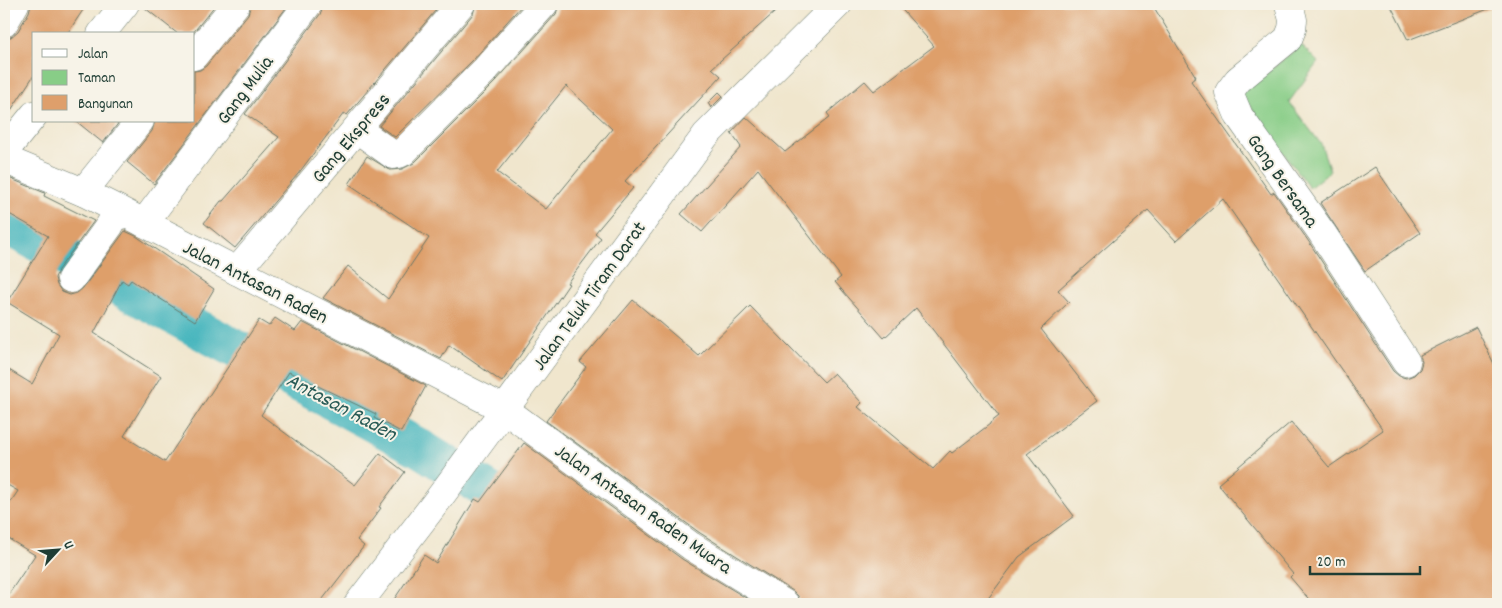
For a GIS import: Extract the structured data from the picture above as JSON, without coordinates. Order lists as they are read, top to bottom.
{
  "streets": {
    "street": [
      "Gang Mulia",
      "Gang Ekspress",
      "Gang Bersama",
      "Jalan Antasan Raden",
      "Jalan Teluk Tiram Darat",
      "Jalan Antasan Raden Muara"
    ]
  },
  "crossings": [
    ["Gang Mulia", "Jalan Antasan Raden"],
    ["Gang Ekspress", "Jalan Antasan Raden"],
    ["Jalan Antasan Raden", "Jalan Teluk Tiram Darat"],
    ["Jalan Antasan Raden", "Jalan Antasan Raden Muara"],
    ["Jalan Teluk Tiram Darat", "Jalan Antasan Raden Muara"]
  ],
  "water": ["Antasan Raden"],
  "legend": ["Jalan", "Taman", "Bangunan"],
  "scale_bar": "20 m",
  "north": "top right"
}
